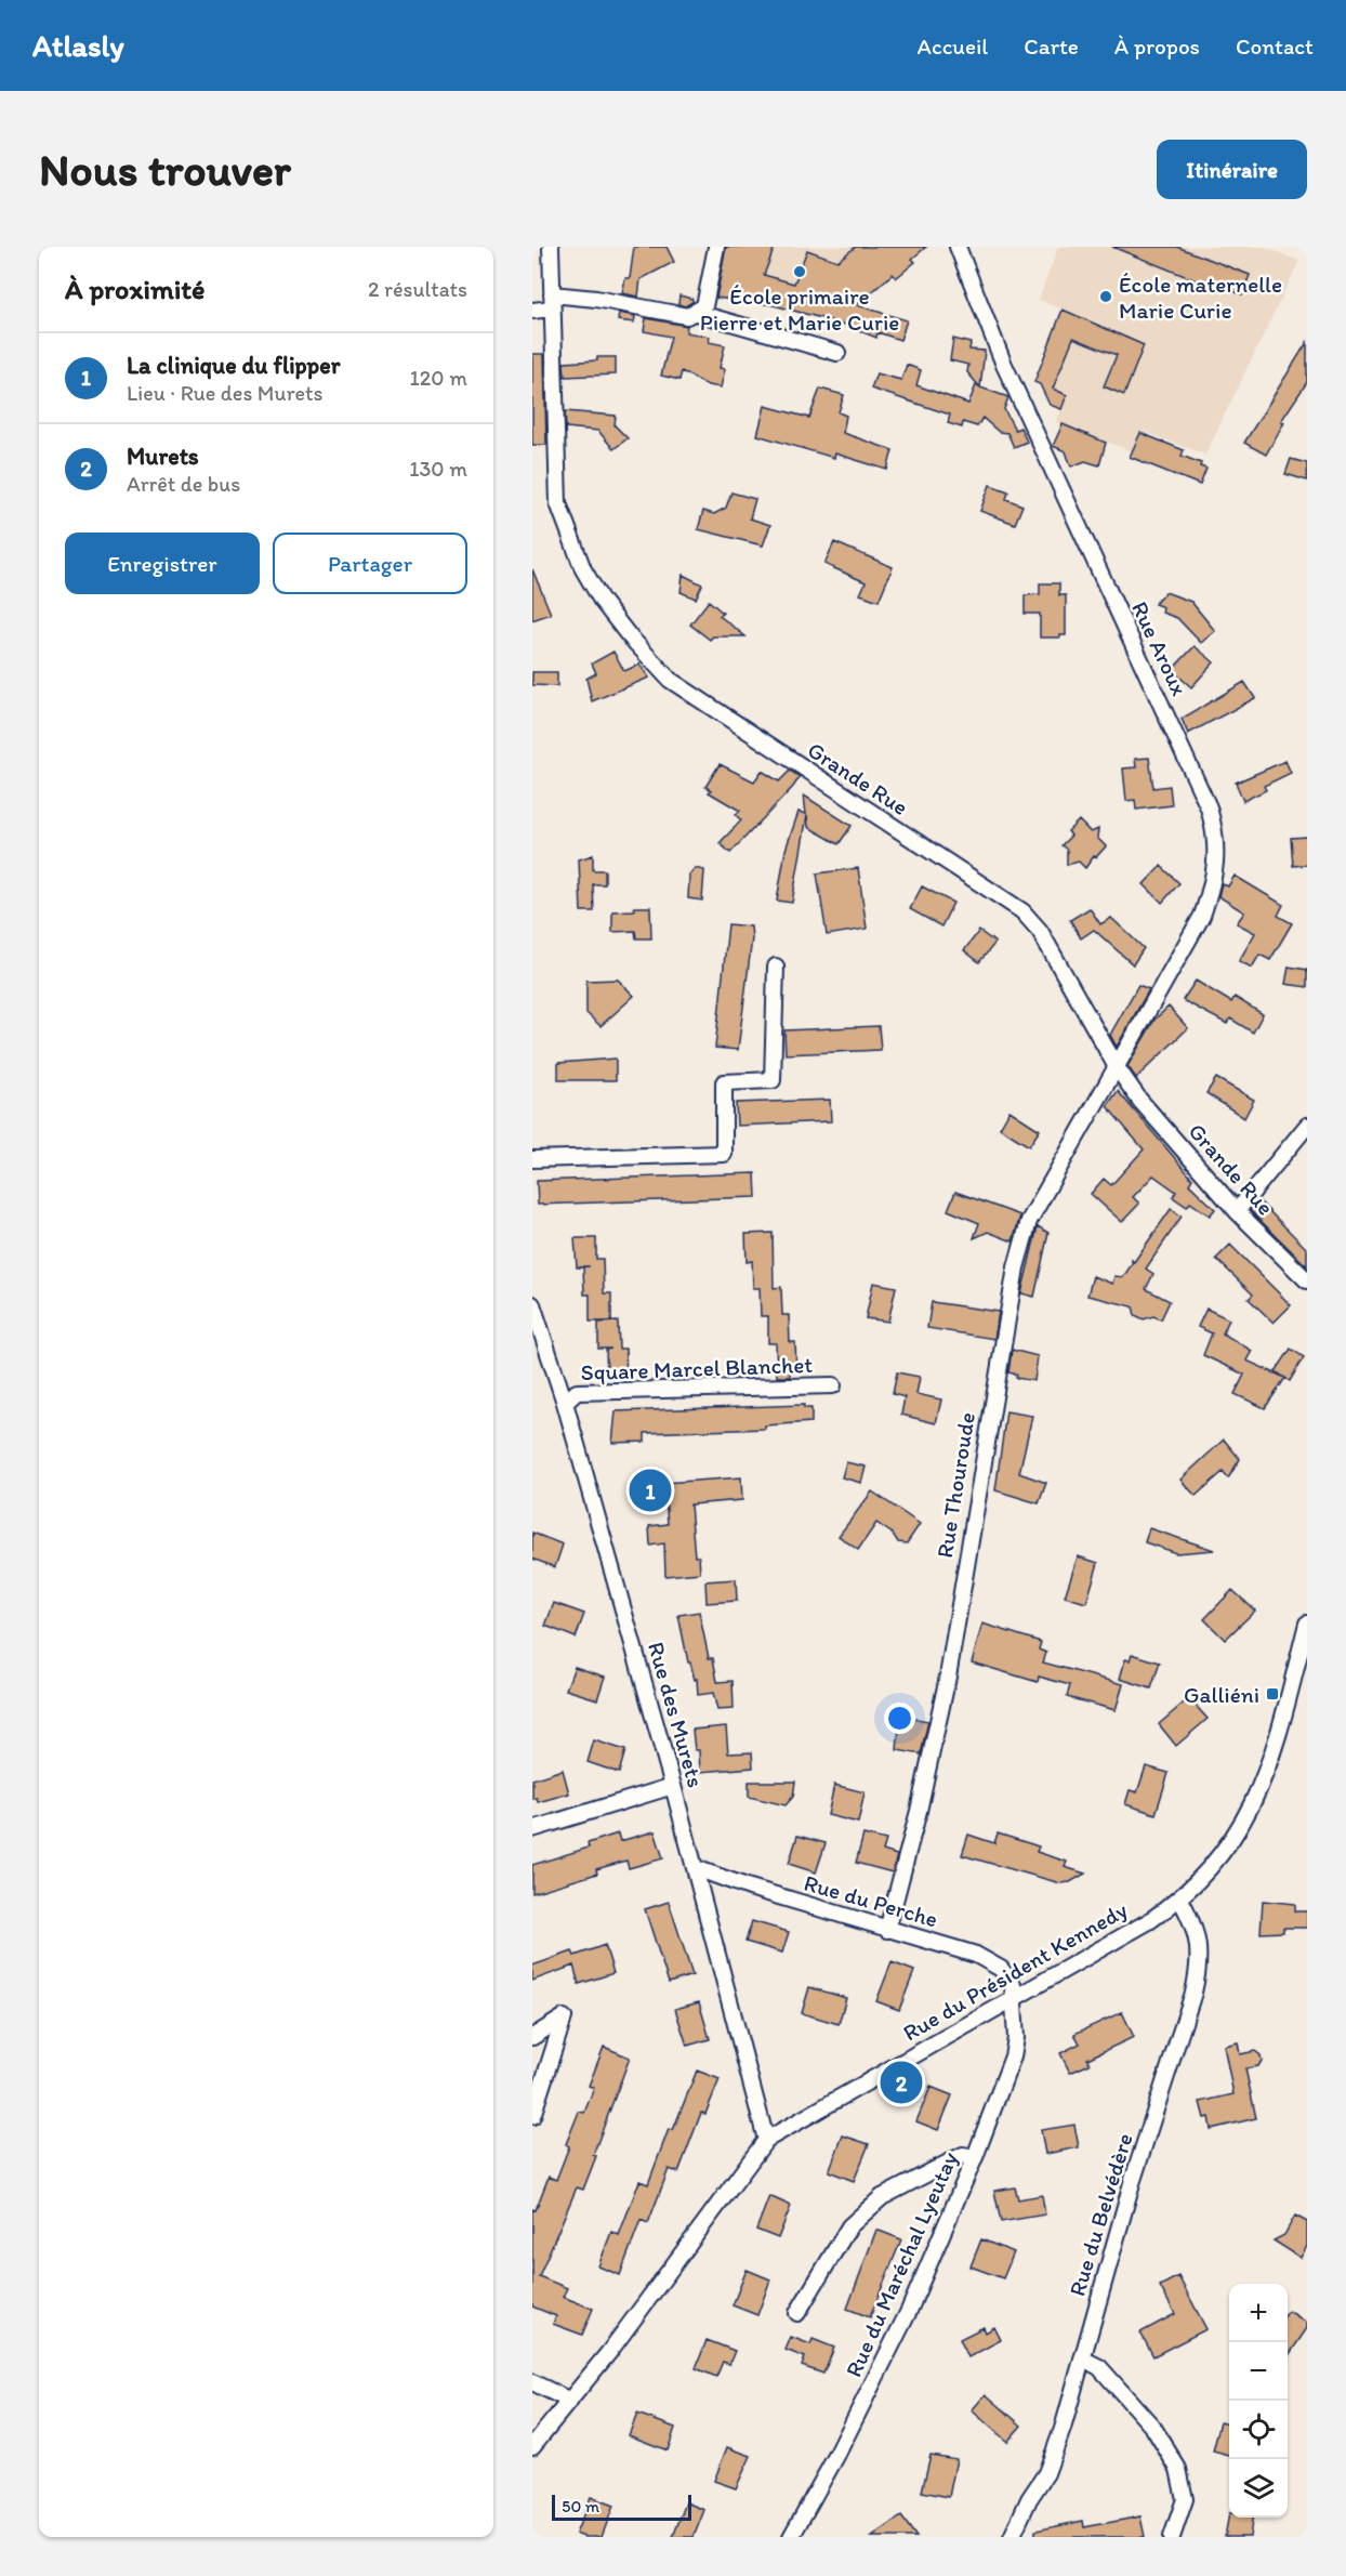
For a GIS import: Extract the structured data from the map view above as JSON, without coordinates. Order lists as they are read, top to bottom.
{
  "streets": {
    "street": [
      "Rue Aroux",
      "Grande Rue",
      "Square Marcel Blanchet",
      "Rue Thouroude",
      "Rue des Murets",
      "Rue du Perche",
      "Rue du Président Kennedy",
      "Rue du Belvédère",
      "Rue du Maréchal Lyeutay"
    ]
  },
  "crossings": [
    ["Rue Aroux", "Grande Rue"],
    ["Rue Aroux", "Rue Thouroude"],
    ["Grande Rue", "Rue Thouroude"],
    ["Square Marcel Blanchet", "Rue des Murets"],
    ["Rue Thouroude", "Rue du Perche"],
    ["Rue des Murets", "Rue du Perche"],
    ["Rue des Murets", "Rue du Président Kennedy"],
    ["Rue du Perche", "Rue du Président Kennedy"],
    ["Rue du Perche", "Rue du Maréchal Lyeutay"],
    ["Rue du Président Kennedy", "Rue du Belvédère"],
    ["Rue du Président Kennedy", "Rue du Maréchal Lyeutay"]
  ],
  "places": {
    "other": ["École primaire Pierre et Marie Curie", "École maternelle Marie Curie"],
    "transit": ["Galliéni"]
  },
  "scale_bar": "50 m",
  "page": {
    "header": "Atlasly",
    "nav": [
      "Accueil",
      "Carte",
      "À propos",
      "Contact"
    ],
    "buttons": [
      "Itinéraire",
      ["Enregistrer", "Partager"]
    ],
    "title": "Nous trouver",
    "heading": ["À proximité", "2 résultats"],
    "list": [
      {
        "mark": "1",
        "name": "La clinique du flipper",
        "note": "Lieu · Rue des Murets",
        "value": "120 m"
      },
      {
        "mark": "2",
        "name": "Murets",
        "note": "Arrêt de bus",
        "value": "130 m"
      }
    ],
    "pins": ["1", "2"],
    "map_buttons": ["+", "−"],
    "scale": "50 m"
  }
}
